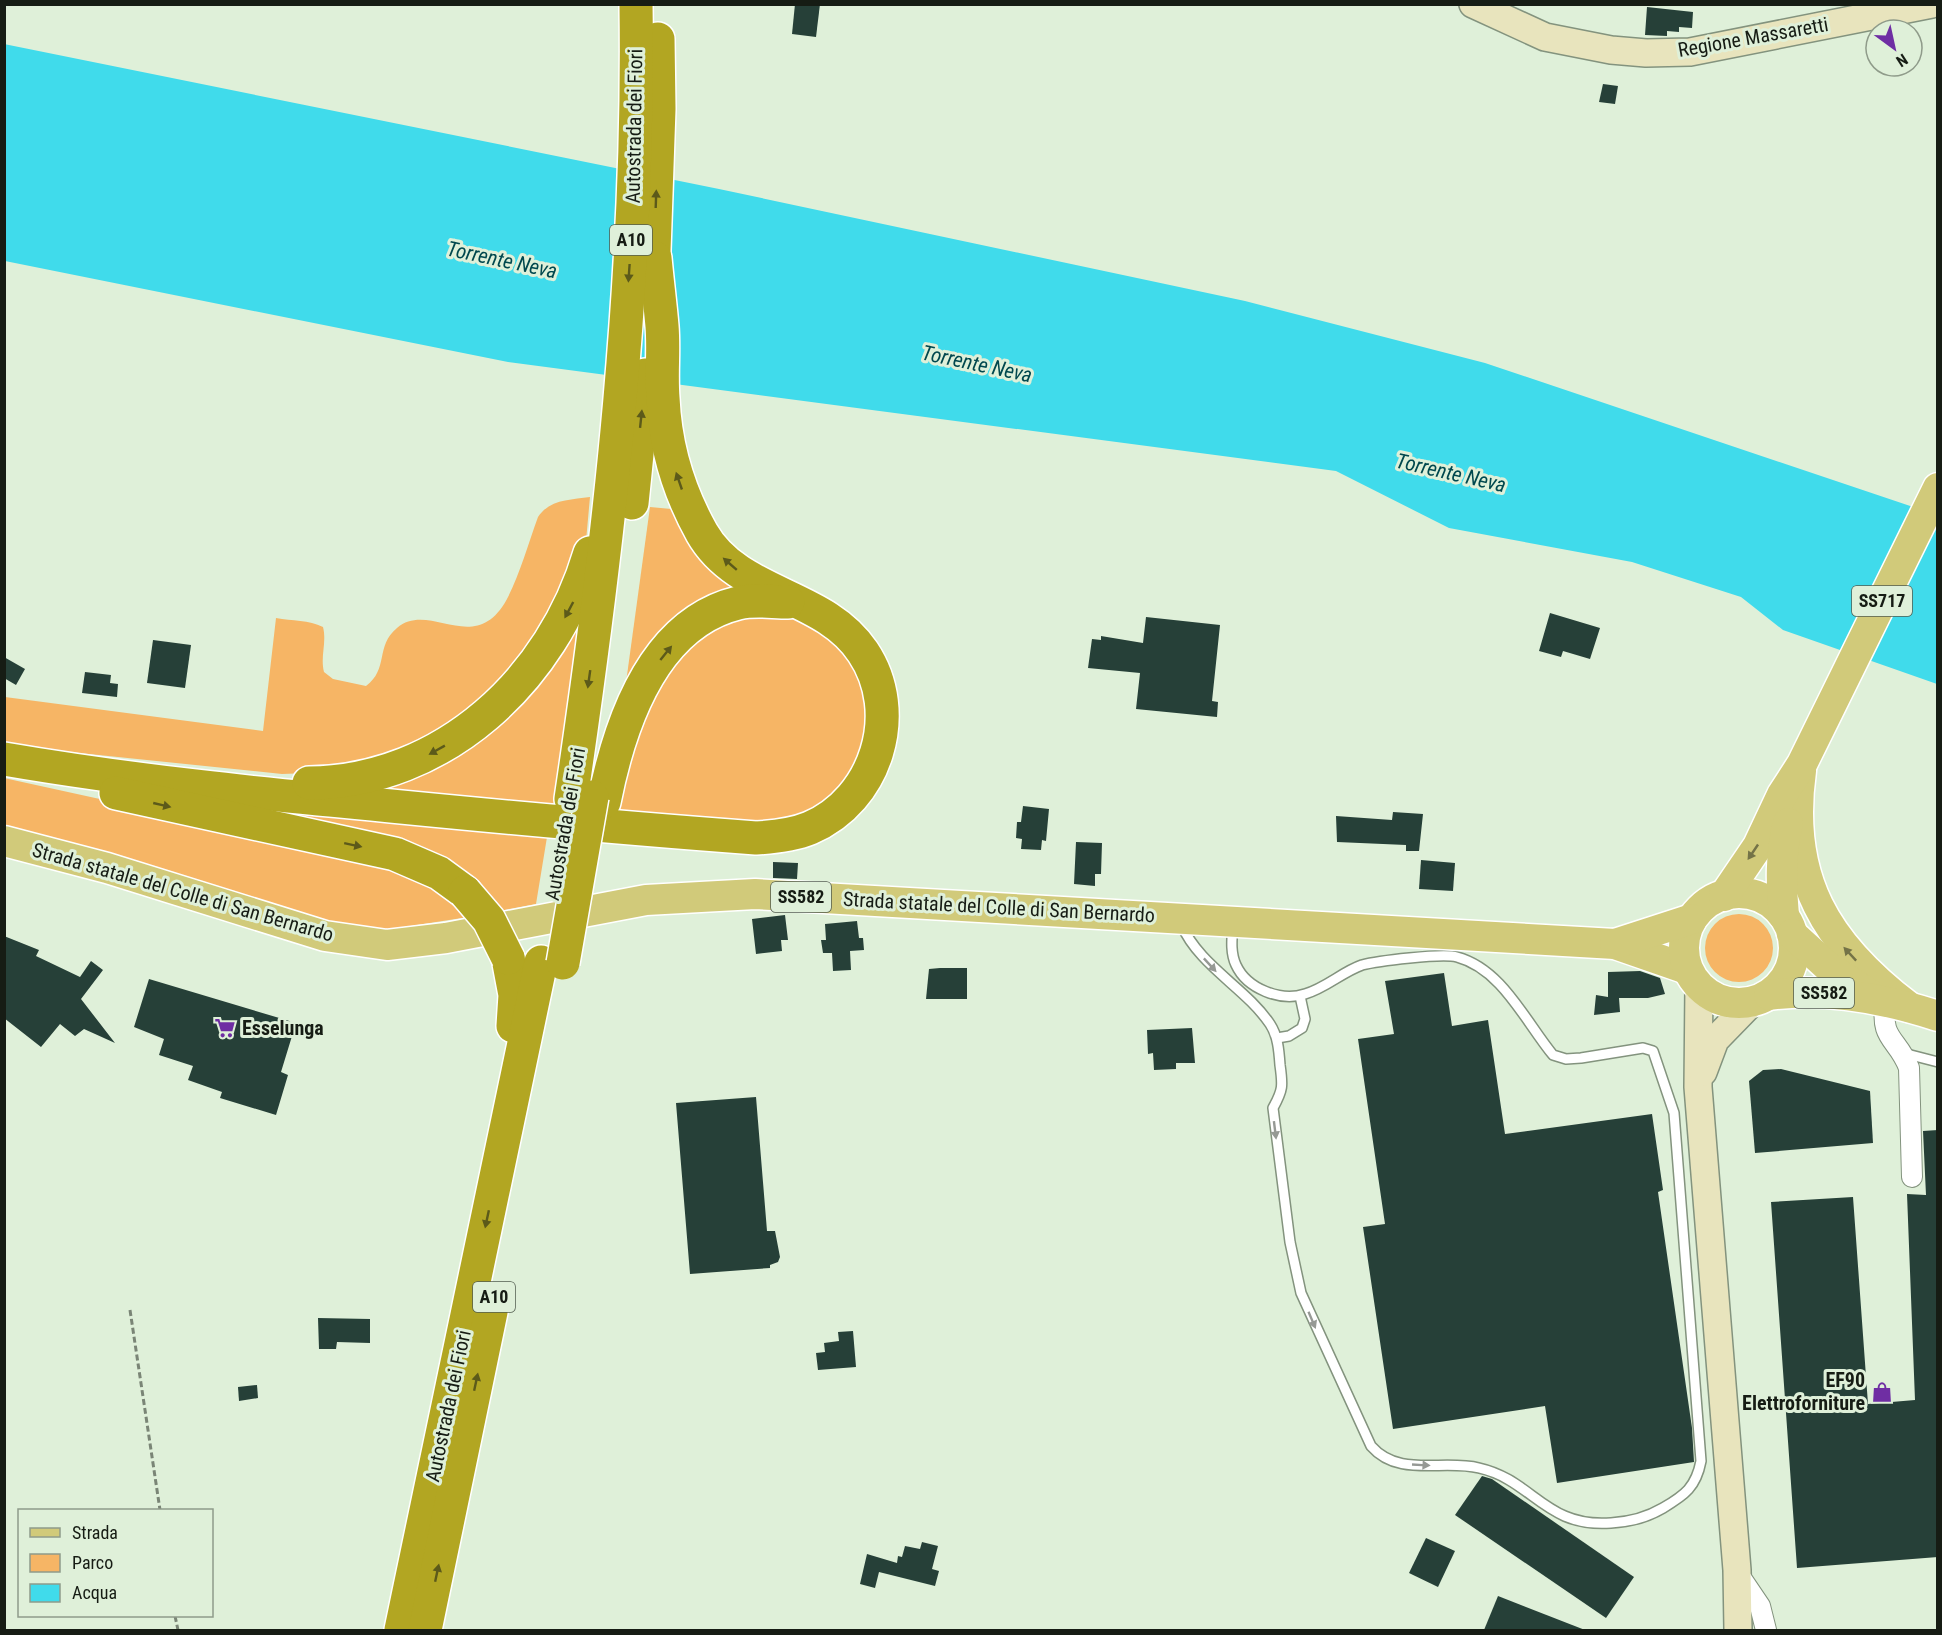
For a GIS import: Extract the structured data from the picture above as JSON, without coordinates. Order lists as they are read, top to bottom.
{
  "streets": {
    "highway": ["Autostrada dei Fiori", "A10"],
    "main road": ["SS717", "Strada statale del Colle di San Bernardo", "SS582"],
    "street": ["Regione Massaretti"]
  },
  "crossings": [
    ["SS717", "Strada statale del Colle di San Bernardo"],
    ["SS717", "SS582"],
    ["Strada statale del Colle di San Bernardo", "SS582"]
  ],
  "water": ["Torrente Neva"],
  "places": {
    "supermarket": ["Esselunga"],
    "shop": ["EF90 Elettroforniture"]
  },
  "legend": ["Strada", "Parco", "Acqua"],
  "north": "bottom right"
}
